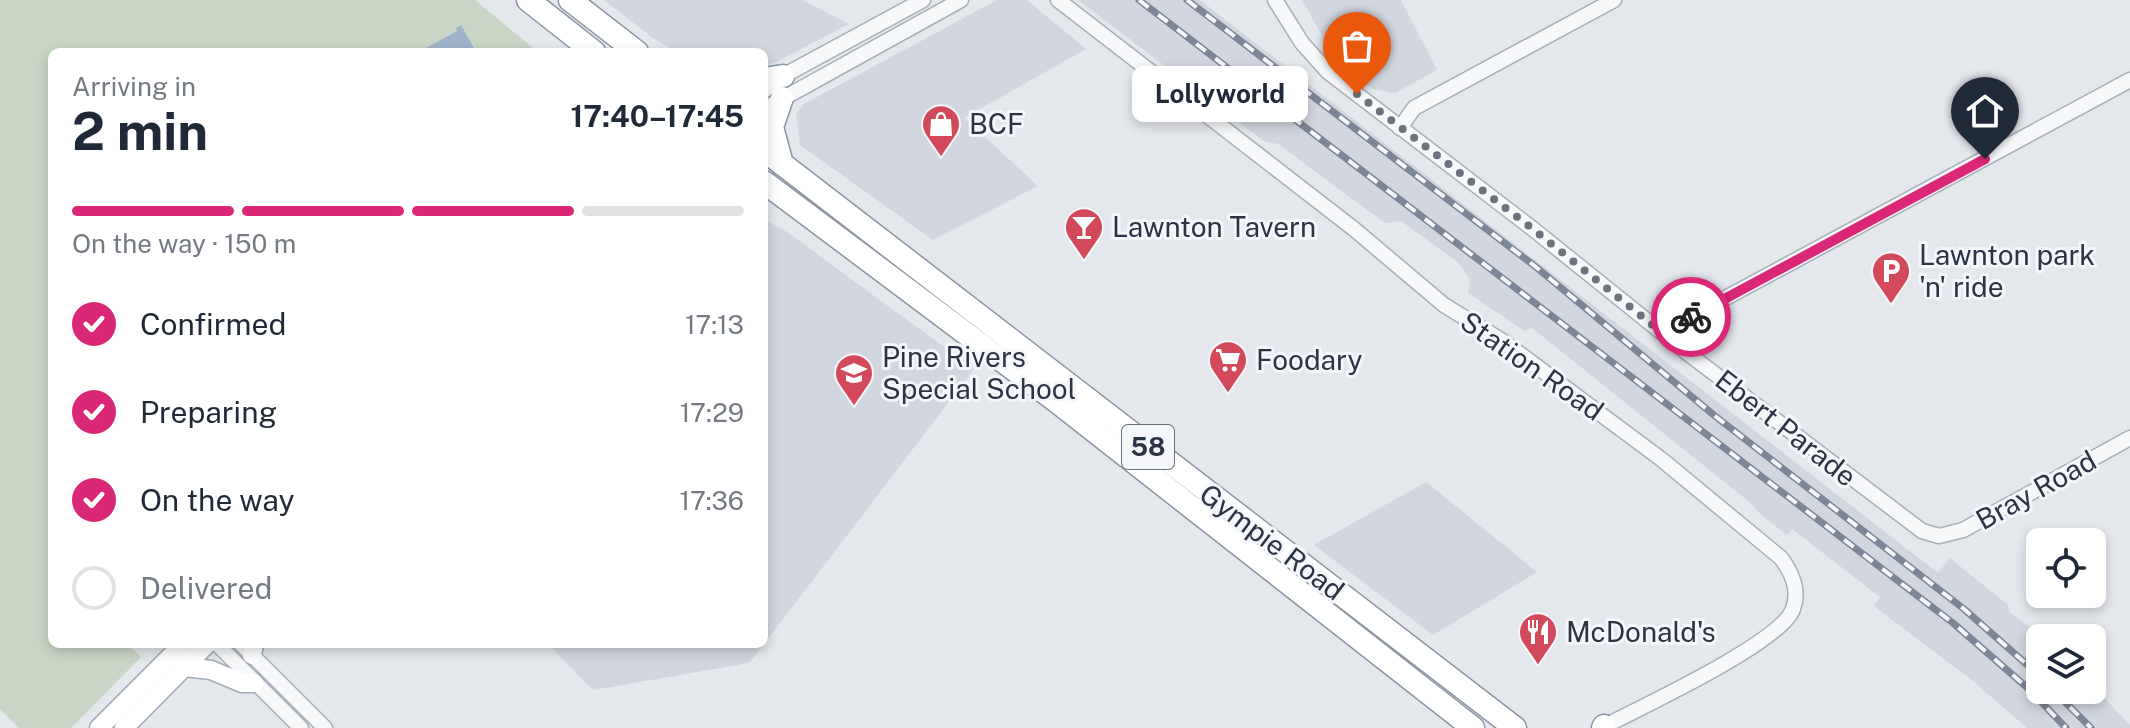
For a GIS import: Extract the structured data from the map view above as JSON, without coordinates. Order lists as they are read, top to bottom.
{
  "streets": {
    "highway": ["58", "Gympie Road"],
    "street": ["Station Road", "Ebert Parade", "Bray Road"]
  },
  "crossings": [
    ["Ebert Parade", "Bray Road"]
  ],
  "places": {
    "other": ["Lollyworld"],
    "shop": ["BCF"],
    "bar": ["Lawnton Tavern"],
    "parking": ["Lawnton park 'n' ride"],
    "supermarket": ["Foodary"],
    "school or university": ["Pine Rivers Special School"],
    "restaurant": ["McDonald's"]
  },
  "page": {
    "heading": ["2 min", "Arriving in", "17:40–17:45"],
    "bubble": "Lollyworld",
    "bar": "On the way · 150 m",
    "list": [
      ["Confirmed", "17:13"],
      ["Preparing", "17:29"],
      ["On the way", "17:36"],
      "Delivered"
    ]
  }
}
